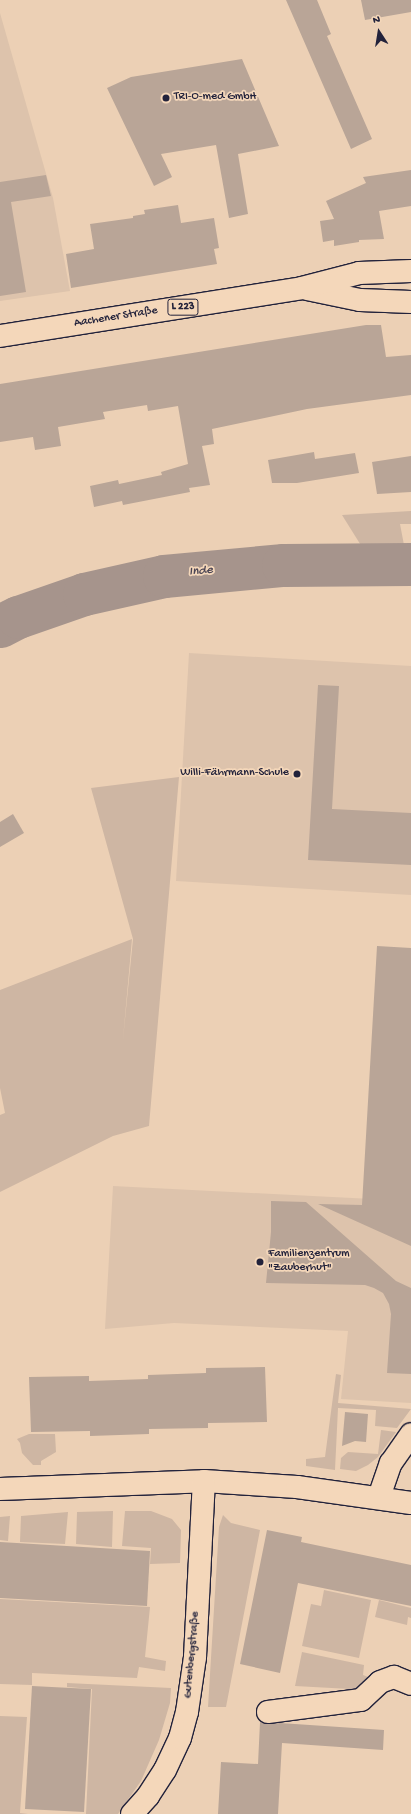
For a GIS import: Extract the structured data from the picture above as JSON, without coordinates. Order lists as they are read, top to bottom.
{
  "streets": {
    "street": ["L 223", "Aachener Straße", "Gutenbergstraße"]
  },
  "water": ["Inde"],
  "places": ["TRI-O-med GmbH", "Willi-Fährmann-Schule", "Familienzentrum \"Zauberhut\""],
  "north": "top"
}
